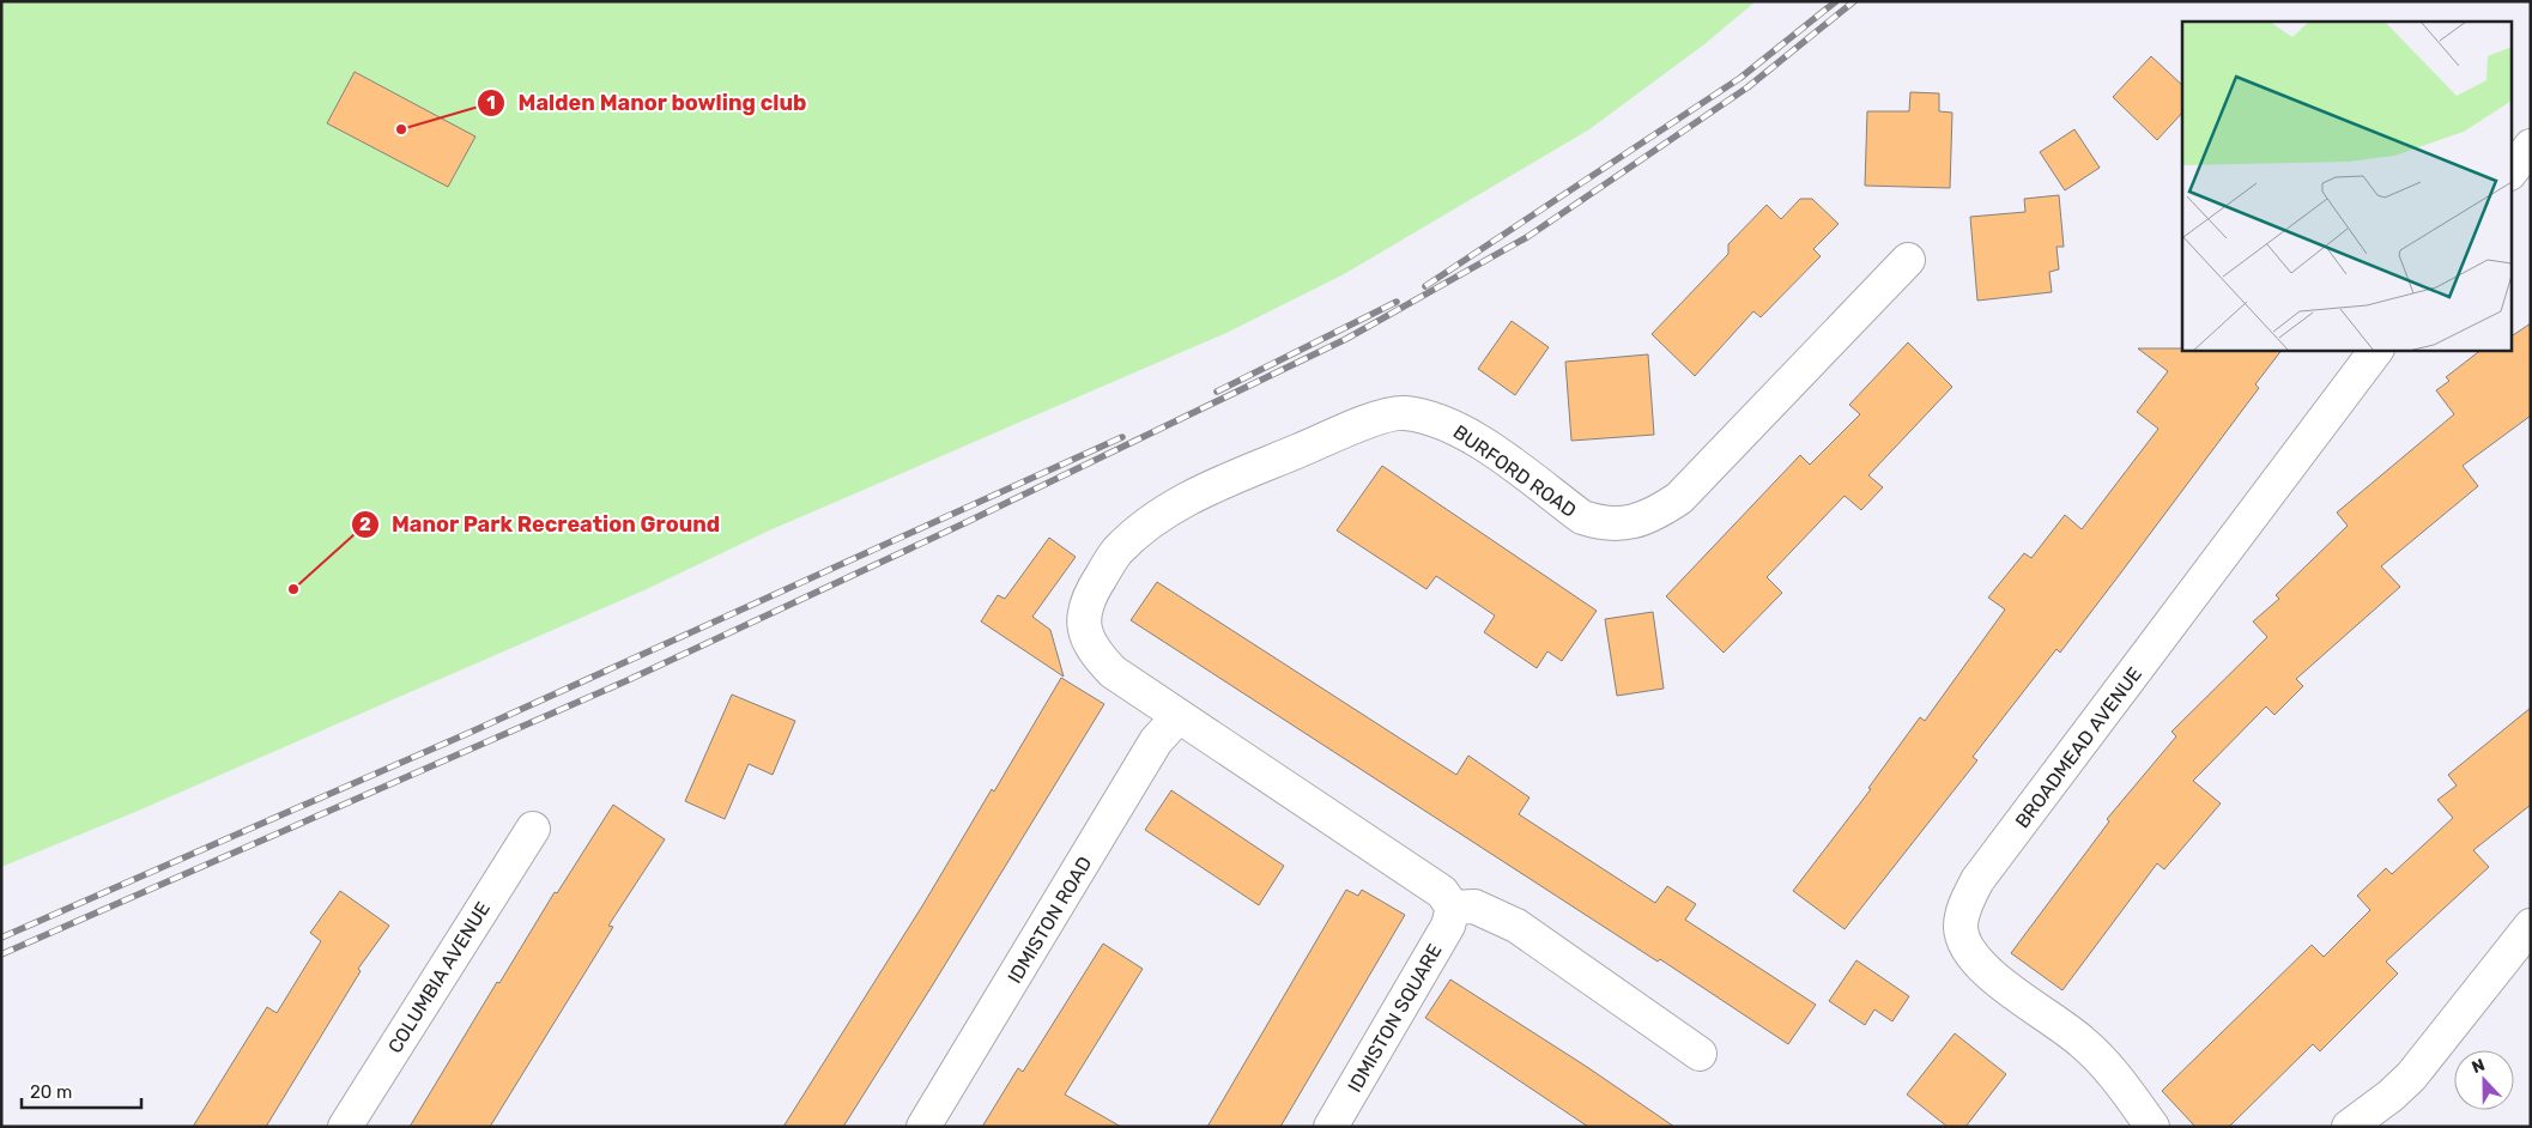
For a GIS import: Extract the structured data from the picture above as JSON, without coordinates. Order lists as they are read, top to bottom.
{
  "streets": {
    "street": [
      "BURFORD ROAD",
      "BROADMEAD AVENUE",
      "IDMISTON ROAD",
      "COLUMBIA AVENUE",
      "IDMISTON SQUARE"
    ]
  },
  "crossings": [
    ["BURFORD ROAD", "IDMISTON ROAD"],
    ["BURFORD ROAD", "IDMISTON SQUARE"]
  ],
  "places": ["Malden Manor bowling club", "Manor Park Recreation Ground"],
  "scale_bar": "20 m",
  "north": "top"
}
